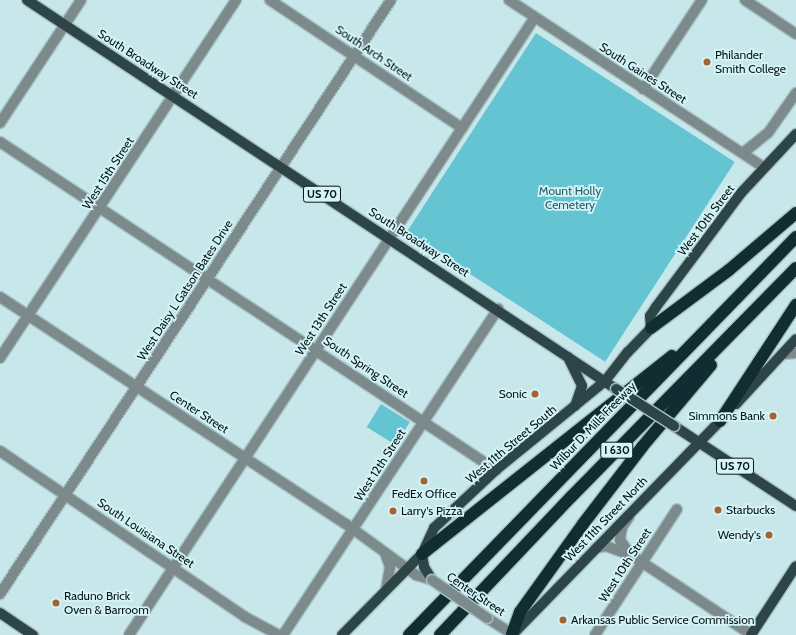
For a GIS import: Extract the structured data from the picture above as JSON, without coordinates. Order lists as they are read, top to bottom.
{
  "streets": {
    "highway": ["Wilbur D. Mills Freeway", "I 630"],
    "main road": [
      "South Broadway Street",
      "US 70",
      "West 10th Street",
      "West 11th Street South",
      "West 11th Street North"
    ],
    "street": [
      "South Arch Street",
      "South Gaines Street",
      "West 15th Street",
      "West Daisy L Gatson Bates Drive",
      "West 13th Street",
      "South Spring Street",
      "Center Street",
      "West 12th Street",
      "South Louisiana Street"
    ]
  },
  "crossings": [
    ["South Arch Street", "West Daisy L Gatson Bates Drive"],
    ["South Arch Street", "West 13th Street"],
    ["South Broadway Street", "West 15th Street"],
    ["South Broadway Street", "West Daisy L Gatson Bates Drive"],
    ["South Broadway Street", "West 13th Street"],
    ["South Broadway Street", "West 11th Street South"],
    ["South Broadway Street", "West 12th Street"],
    ["South Broadway Street", "West 11th Street North"],
    ["South Gaines Street", "West 10th Street"],
    ["South Gaines Street", "West 13th Street"],
    ["West 15th Street", "South Spring Street"],
    ["West 15th Street", "Center Street"],
    ["West 10th Street", "West 11th Street South"],
    ["West Daisy L Gatson Bates Drive", "South Spring Street"],
    ["West Daisy L Gatson Bates Drive", "Center Street"],
    ["West Daisy L Gatson Bates Drive", "South Louisiana Street"],
    ["West 13th Street", "South Spring Street"],
    ["West 13th Street", "Center Street"],
    ["West 13th Street", "South Louisiana Street"],
    ["South Spring Street", "West 11th Street South"],
    ["South Spring Street", "West 12th Street"],
    ["Center Street", "West 11th Street South"],
    ["Center Street", "West 12th Street"],
    ["Center Street", "West 11th Street North"]
  ],
  "parks": ["Mount Holly Cemetery"],
  "places": [
    "Philander Smith College",
    "Sonic",
    "Simmons Bank",
    "FedEx Office",
    "Starbucks",
    "Larry's Pizza",
    "Wendy's",
    "Raduno Brick Oven & Barroom",
    "Arkansas Public Service Commission"
  ]
}
